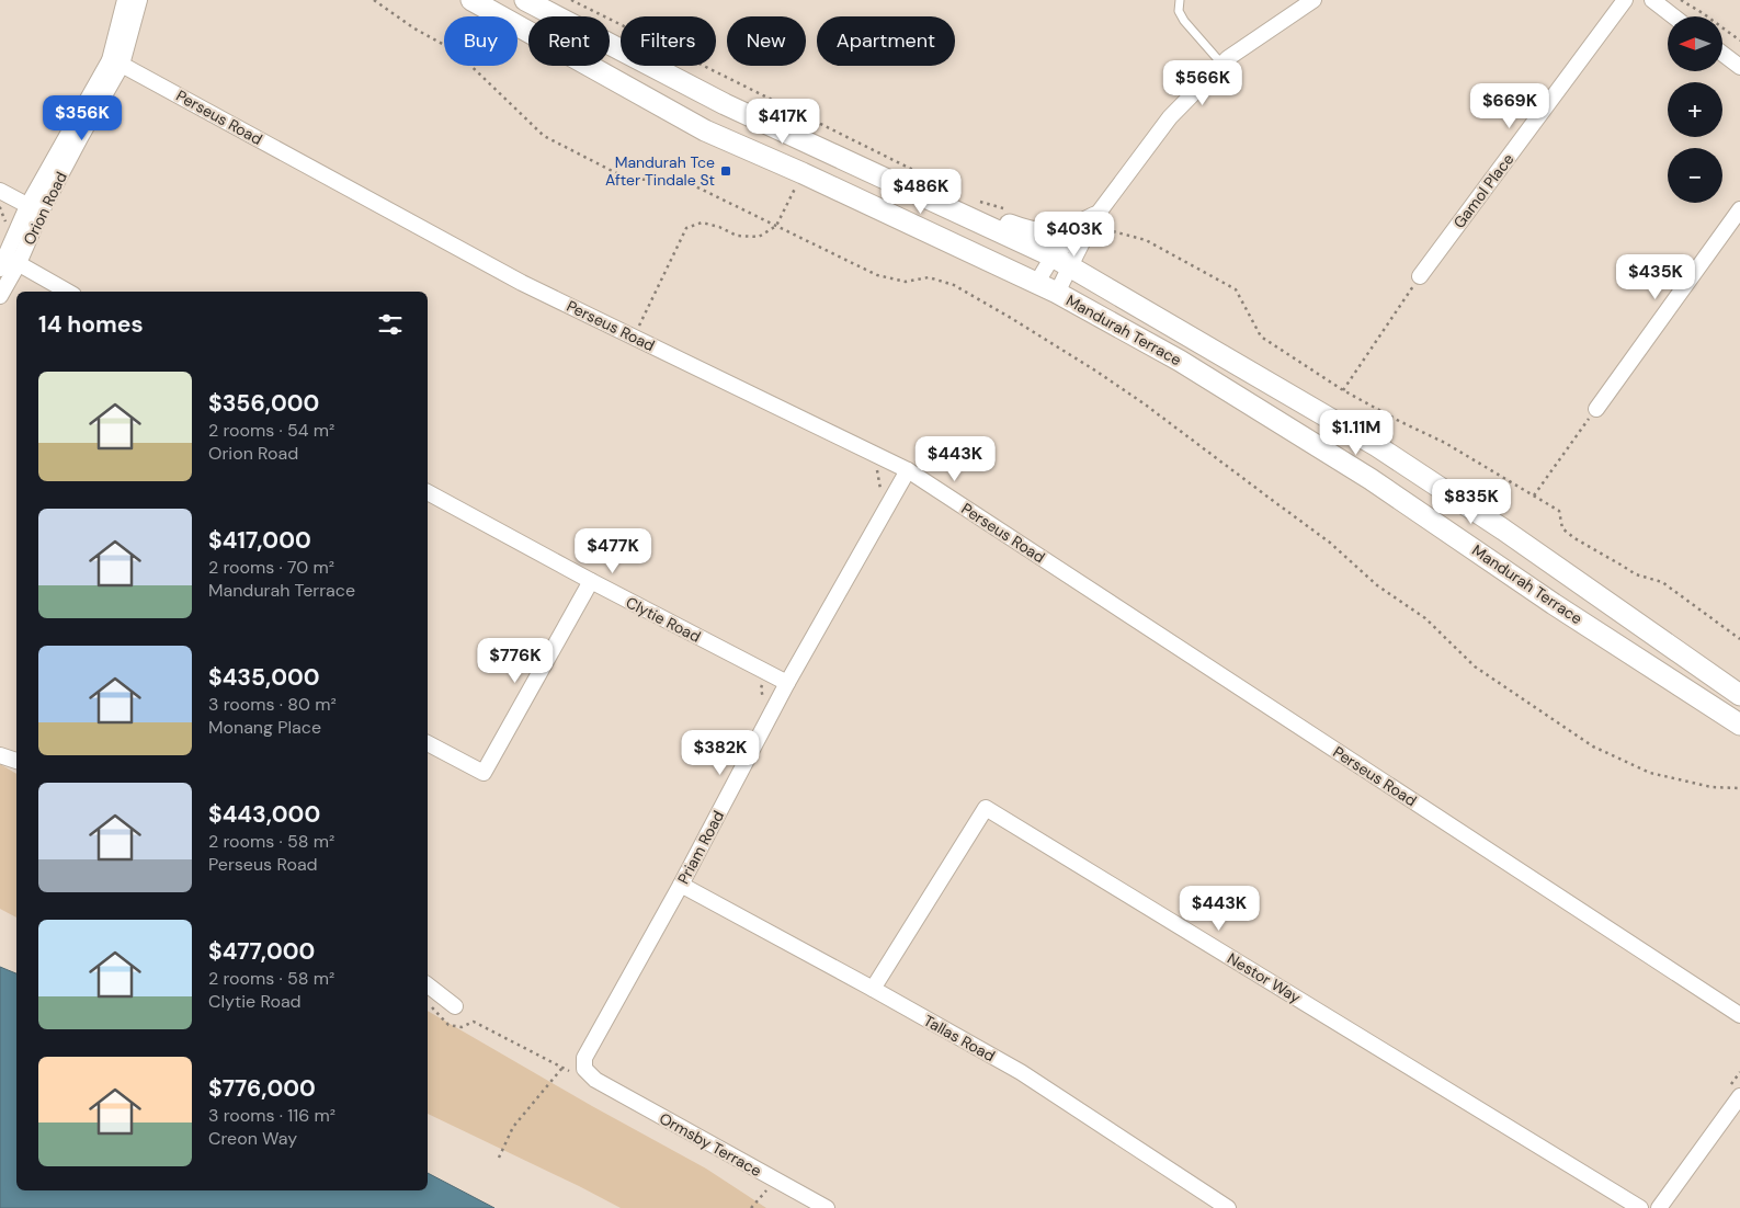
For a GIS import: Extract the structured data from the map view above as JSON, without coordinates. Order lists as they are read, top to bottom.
{
  "streets": {
    "main road": ["Mandurah Terrace"],
    "street": [
      "Perseus Road",
      "Gamol Place",
      "Orion Road",
      "Clytie Road",
      "Priam Road",
      "Nestor Way",
      "Tallas Road",
      "Ormsby Terrace"
    ]
  },
  "crossings": [
    ["Perseus Road", "Orion Road"],
    ["Perseus Road", "Priam Road"],
    ["Clytie Road", "Priam Road"],
    ["Priam Road", "Tallas Road"],
    ["Priam Road", "Ormsby Terrace"],
    ["Nestor Way", "Tallas Road"]
  ],
  "places": {
    "transit": ["Mandurah Tce After Tindale St"]
  },
  "north": "left",
  "page": {
    "map_buttons": ["+", "−"],
    "chip": [
      "Buy",
      "Rent",
      "Filters",
      "New",
      "Apartment"
    ],
    "price": [
      "$566K",
      "$669K",
      "$356K",
      "$417K",
      "$486K",
      "$403K",
      "$435K",
      "$1.11M",
      "$443K",
      "$835K",
      "$477K",
      "$776K",
      "$382K",
      "$443K"
    ],
    "heading": "14 homes",
    "list": [
      {
        "name": "$356,000",
        "note": "2 rooms · 54 m² · Orion Road"
      },
      {
        "name": "$417,000",
        "note": "2 rooms · 70 m² · Mandurah Terrace"
      },
      {
        "name": "$435,000",
        "note": "3 rooms · 80 m² · Monang Place"
      },
      {
        "name": "$443,000",
        "note": "2 rooms · 58 m² · Perseus Road"
      },
      {
        "name": "$477,000",
        "note": "2 rooms · 58 m² · Clytie Road"
      },
      {
        "name": "$776,000",
        "note": "3 rooms · 116 m² · Creon Way"
      }
    ]
  }
}
